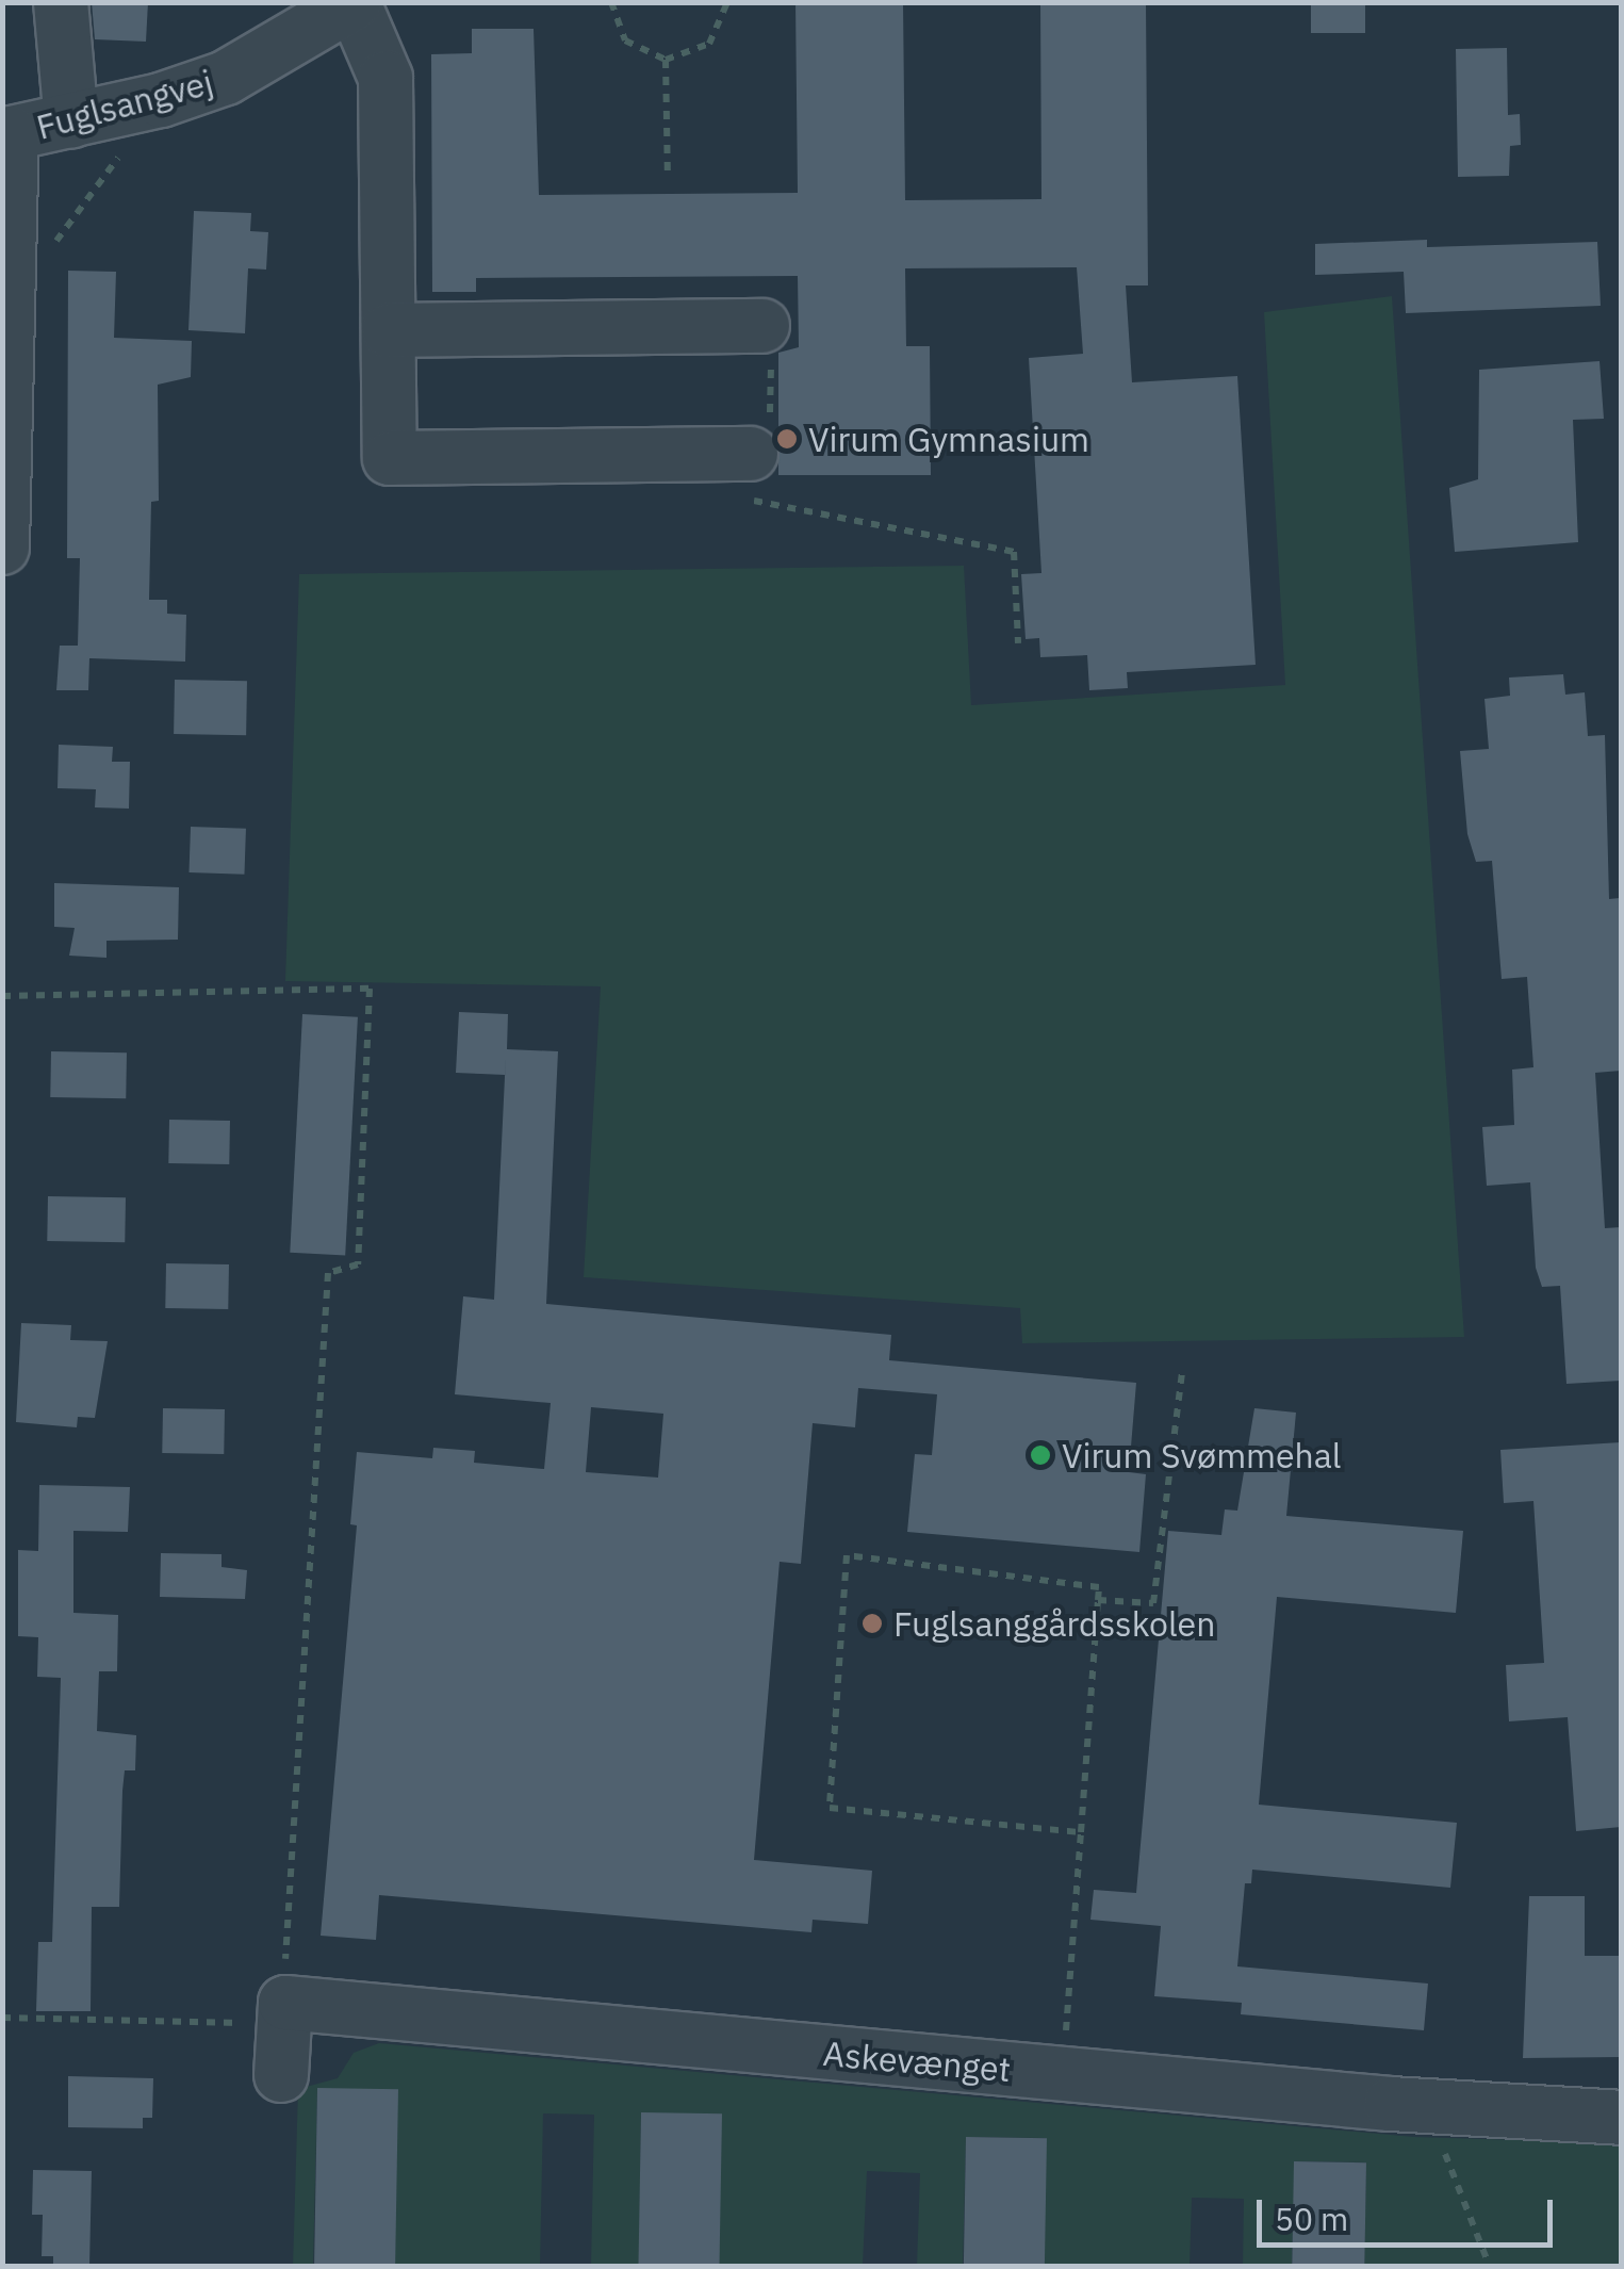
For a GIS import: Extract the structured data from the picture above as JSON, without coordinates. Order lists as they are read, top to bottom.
{
  "streets": {
    "street": ["Fuglsangvej", "Askevænget"]
  },
  "places": ["Virum Gymnasium", "Virum Svømmehal", "Fuglsanggårdsskolen"],
  "scale_bar": "50 m"
}
